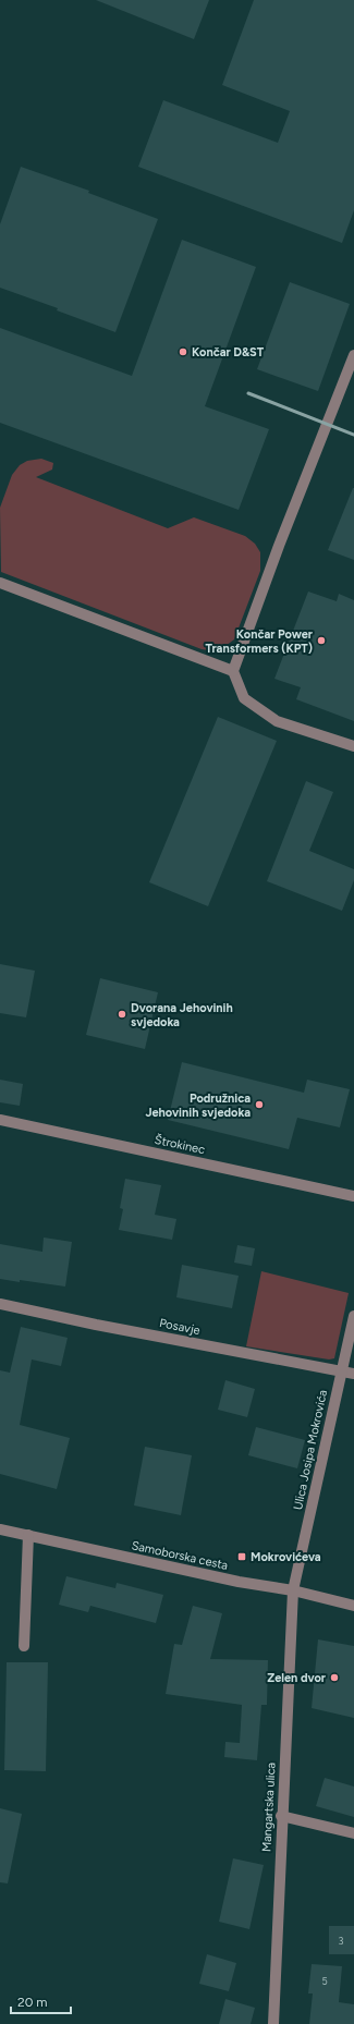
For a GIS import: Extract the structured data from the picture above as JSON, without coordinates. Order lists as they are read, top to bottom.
{
  "streets": {
    "street": [
      "Štrokinec",
      "Posavje",
      "Ulica Josipa Mokrovića",
      "Samoborska cesta",
      "Mangartska ulica"
    ]
  },
  "crossings": [
    ["Posavje", "Ulica Josipa Mokrovića"],
    ["Ulica Josipa Mokrovića", "Samoborska cesta"],
    ["Ulica Josipa Mokrovića", "Mangartska ulica"],
    ["Samoborska cesta", "Mangartska ulica"]
  ],
  "places": {
    "other": [
      "Končar D&ST",
      "Končar Power Transformers (KPT)",
      "Dvorana Jehovinih svjedoka",
      "Podružnica Jehovinih svjedoka",
      "Zelen dvor"
    ],
    "transit": ["Mokrovićeva"]
  },
  "house_numbers": ["3", "5"],
  "scale_bar": "20 m"
}
